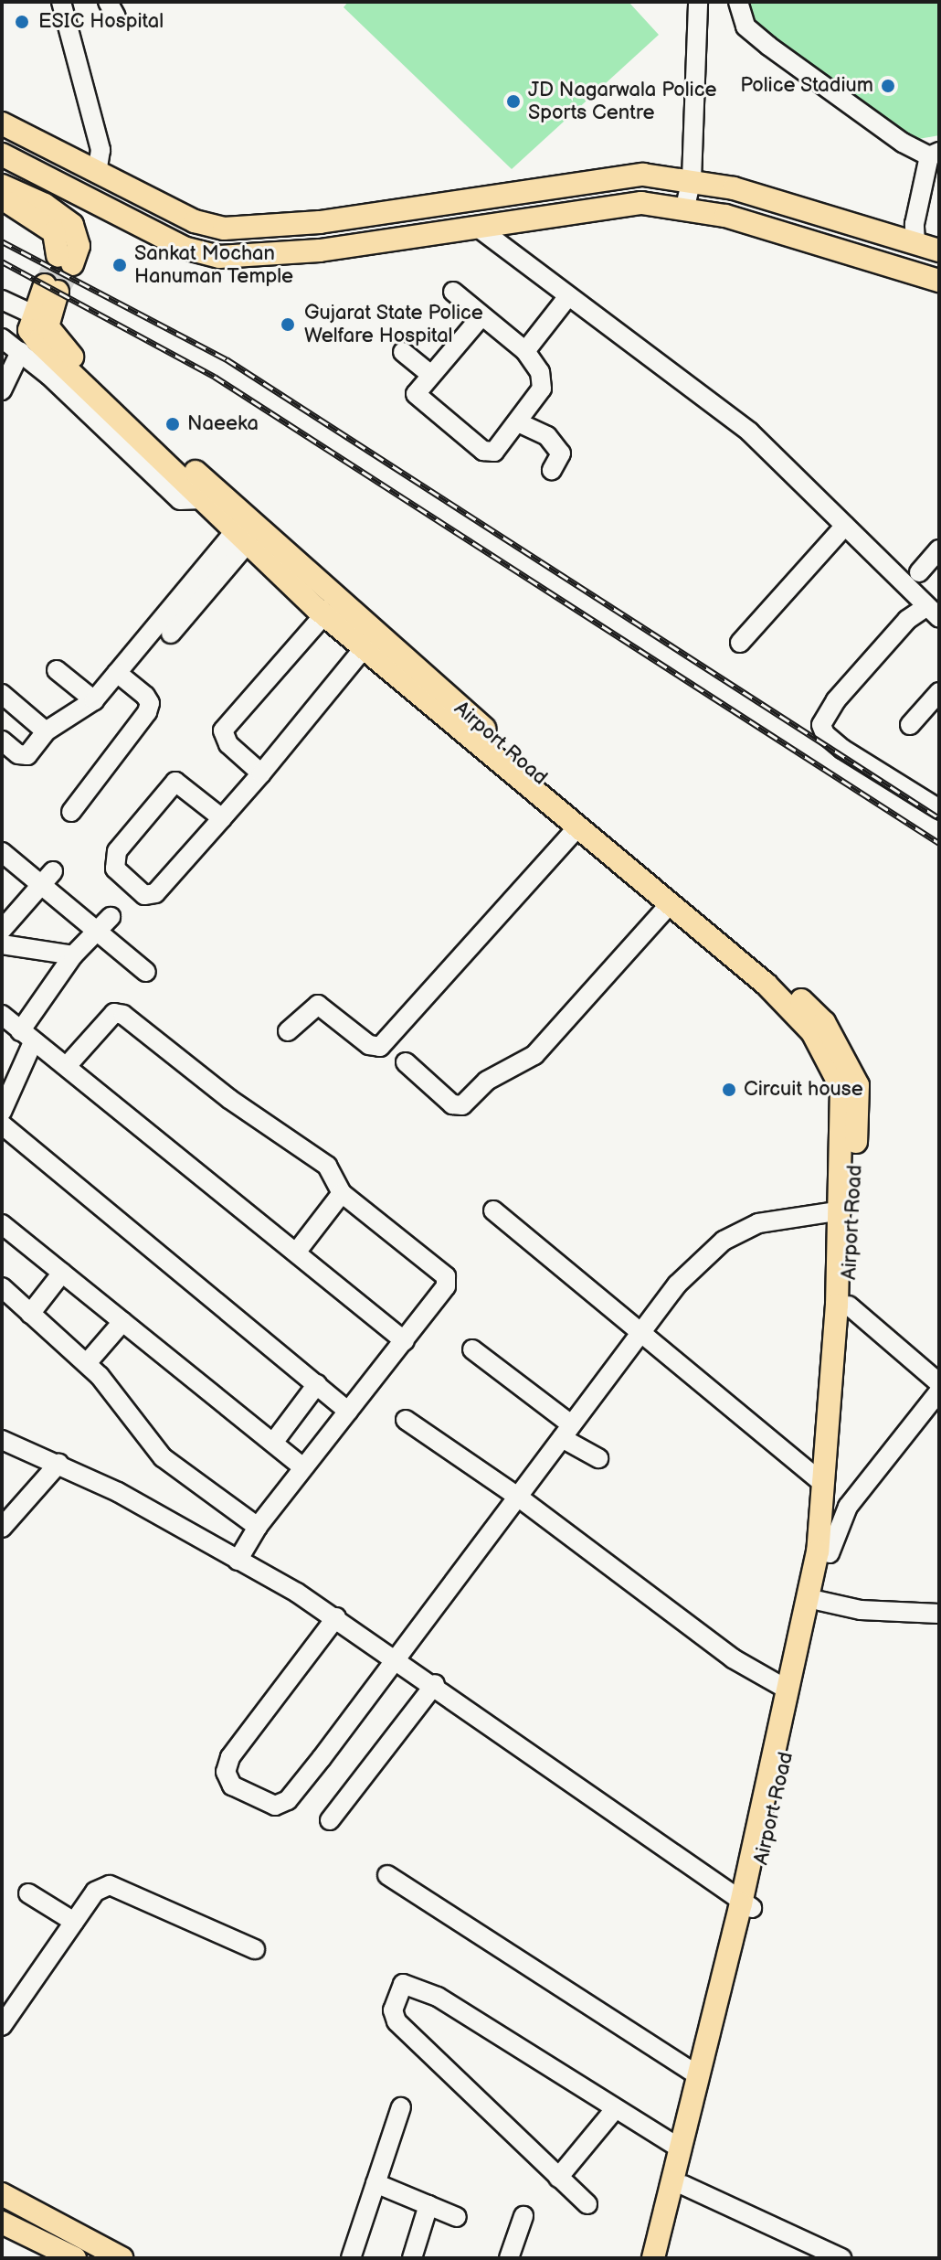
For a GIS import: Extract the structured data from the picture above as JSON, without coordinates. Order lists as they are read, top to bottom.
{
  "streets": {
    "main road": ["Airport Road"]
  },
  "places": [
    "ESIC Hospital",
    "Police Stadium",
    "JD Nagarwala Police Sports Centre",
    "Sankat Mochan Hanuman Temple",
    "Gujarat State Police Welfare Hospital",
    "Naeeka",
    "Circuit house"
  ]
}
